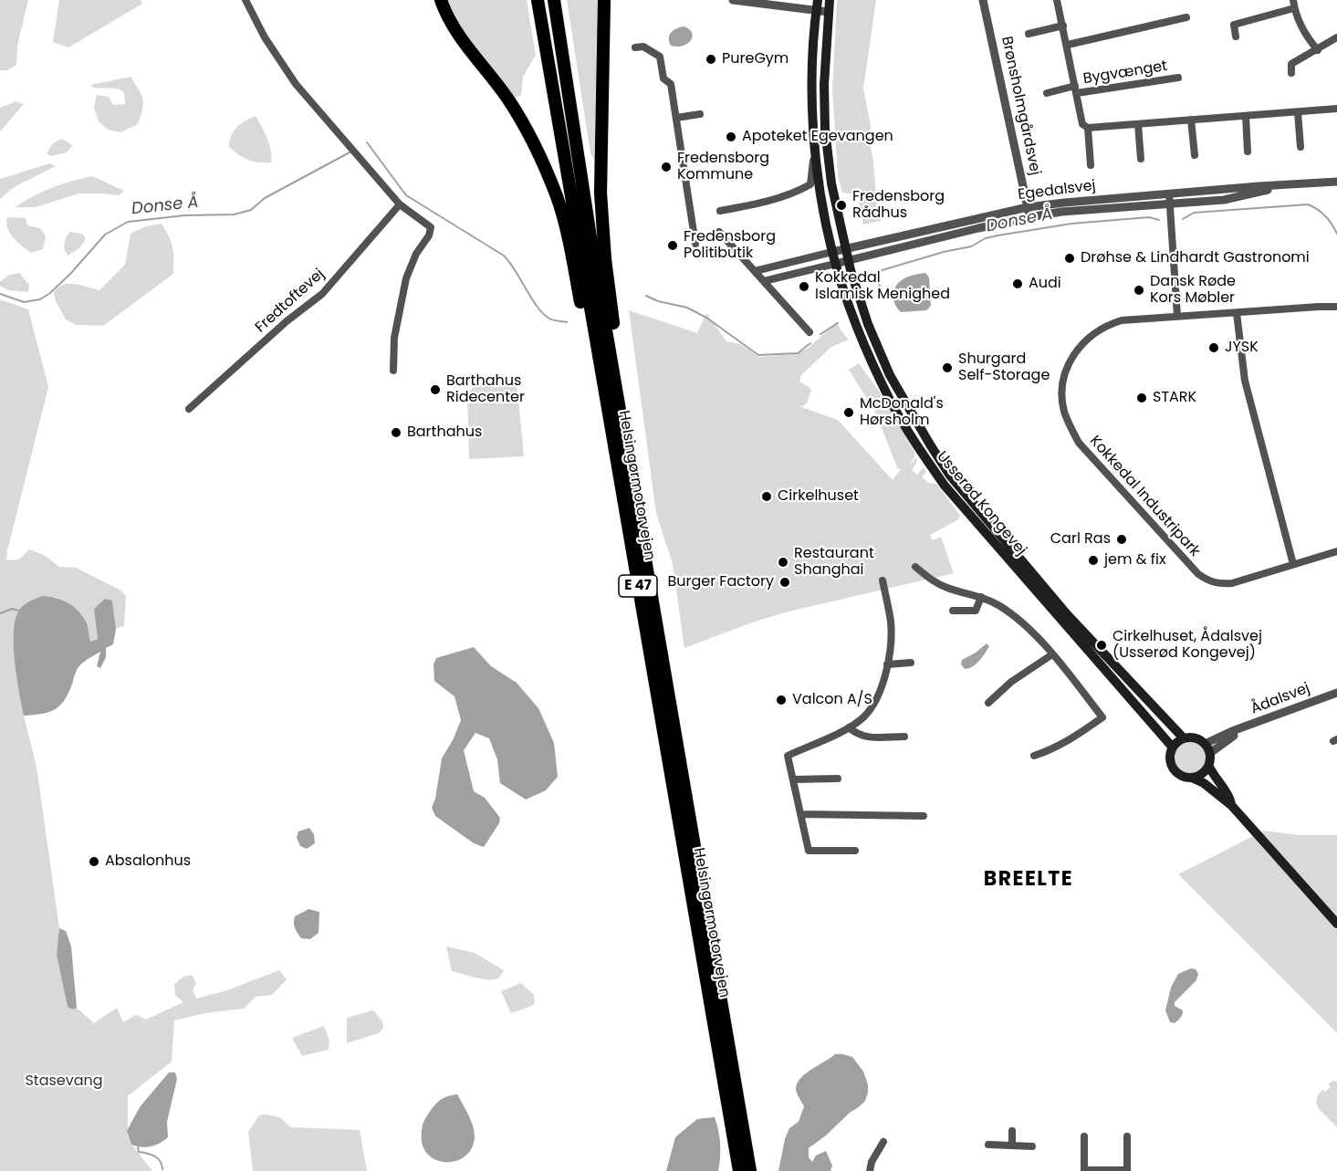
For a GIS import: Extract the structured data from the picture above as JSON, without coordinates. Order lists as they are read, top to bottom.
{
  "streets": {
    "highway": ["Helsingørmotorvejen", "E 47"],
    "main road": ["Usserød Kongevej"],
    "street": [
      "Bygvænget",
      "Brønsholmgårdsvej",
      "Egedalsvej",
      "Fredtoftevej",
      "Kokkedal Industripark",
      "Ådalsvej"
    ]
  },
  "crossings": [
    ["Brønsholmgårdsvej", "Egedalsvej"],
    ["Egedalsvej", "Usserød Kongevej"],
    ["Usserød Kongevej", "Ådalsvej"]
  ],
  "districts": ["BREELTE"],
  "water": ["Donse Å"],
  "parks": ["Stasevang"],
  "places": [
    "PureGym",
    "Apoteket Egevangen",
    "Fredensborg Kommune",
    "Fredensborg Rådhus",
    "Fredensborg Politibutik",
    "Drøhse & Lindhardt Gastronomi",
    "Audi",
    "Kokkedal Islamisk Menighed",
    "Dansk Røde Kors Møbler",
    "JYSK",
    "Shurgard Self-Storage",
    "Barthahus Ridecenter",
    "STARK",
    "McDonald's Hørsholm",
    "Barthahus",
    "Cirkelhuset",
    "Carl Ras",
    "jem & fix",
    "Restaurant Shanghai",
    "Burger Factory",
    "Cirkelhuset, Ådalsvej (Usserød Kongevej)",
    "Valcon A/S",
    "Absalonhus"
  ]
}
